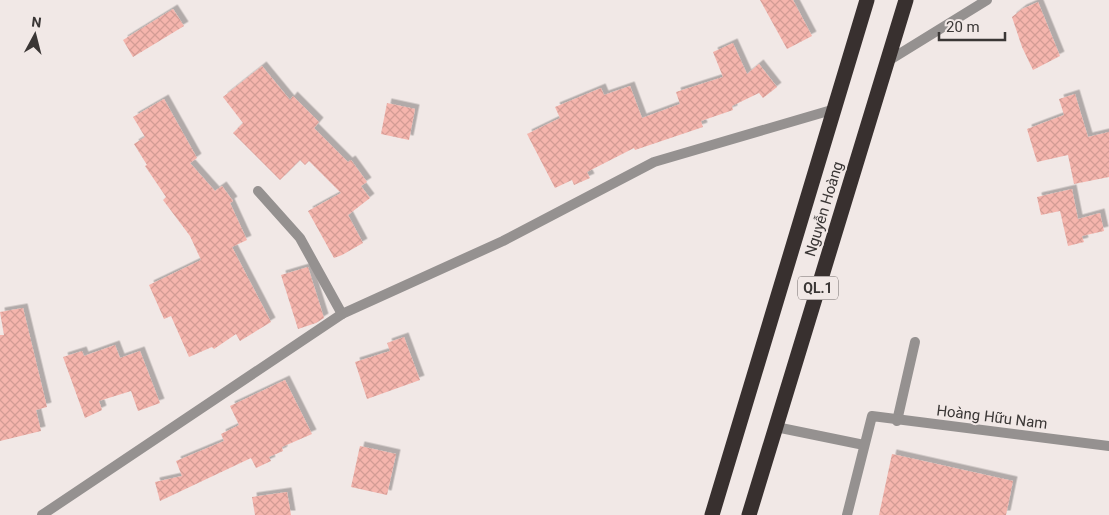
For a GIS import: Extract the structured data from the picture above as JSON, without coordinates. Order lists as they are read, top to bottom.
{
  "streets": {
    "highway": ["Nguyễn Hoàng", "QL.1"],
    "street": ["Hoàng Hữu Nam"]
  },
  "scale_bar": "20 m",
  "north": "top"
}
